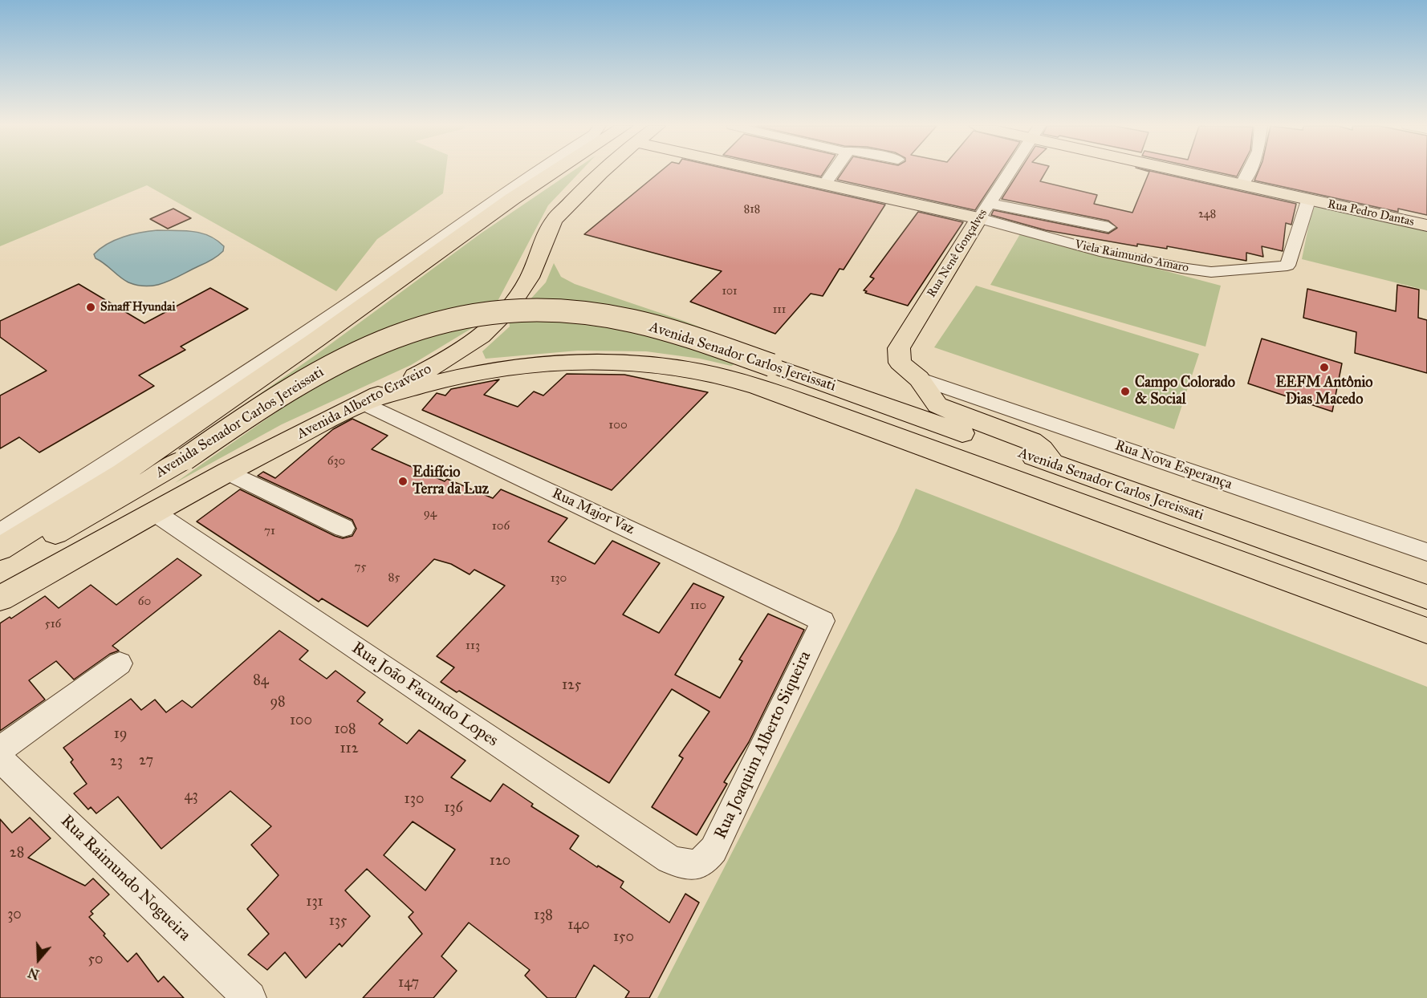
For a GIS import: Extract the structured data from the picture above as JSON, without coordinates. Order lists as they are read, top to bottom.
{
  "streets": {
    "main road": [
      "Rua Pedro Dantas",
      "Rua Nenê Gonçalves",
      "Avenida Senador Carlos Jereissati",
      "Avenida Alberto Craveiro"
    ],
    "street": [
      "Viela Raimundo Amaro",
      "Rua Nova Esperança",
      "Rua Major Vaz",
      "Rua João Facundo Lopes",
      "Rua Joaquim Alberto Siqueira",
      "Rua Raimundo Nogueira"
    ]
  },
  "crossings": [
    ["Rua Pedro Dantas", "Viela Raimundo Amaro"],
    ["Rua Nenê Gonçalves", "Viela Raimundo Amaro"],
    ["Rua Nenê Gonçalves", "Avenida Senador Carlos Jereissati"],
    ["Rua Nenê Gonçalves", "Rua Nova Esperança"],
    ["Avenida Senador Carlos Jereissati", "Avenida Alberto Craveiro"],
    ["Avenida Senador Carlos Jereissati", "Rua Major Vaz"],
    ["Avenida Alberto Craveiro", "Rua Major Vaz"],
    ["Avenida Alberto Craveiro", "Rua João Facundo Lopes"],
    ["Rua Major Vaz", "Rua Joaquim Alberto Siqueira"],
    ["Rua João Facundo Lopes", "Rua Joaquim Alberto Siqueira"]
  ],
  "places": [
    "Smaff Hyundai",
    "EEFM Antônio Dias Macedo",
    "Campo Colorado & Social",
    "Edifício Terra da Luz"
  ],
  "house_numbers": [
    "818",
    "248",
    "101",
    "111",
    "100",
    "630",
    "94",
    "106",
    "71",
    "75",
    "85",
    "130",
    "60",
    "110",
    "516",
    "113",
    "84",
    "125",
    "98",
    "100",
    "108",
    "19",
    "112",
    "27",
    "23",
    "43",
    "130",
    "136",
    "28",
    "120",
    "131",
    "30",
    "138",
    "135",
    "140",
    "150",
    "50",
    "147"
  ],
  "north": "bottom"
}
